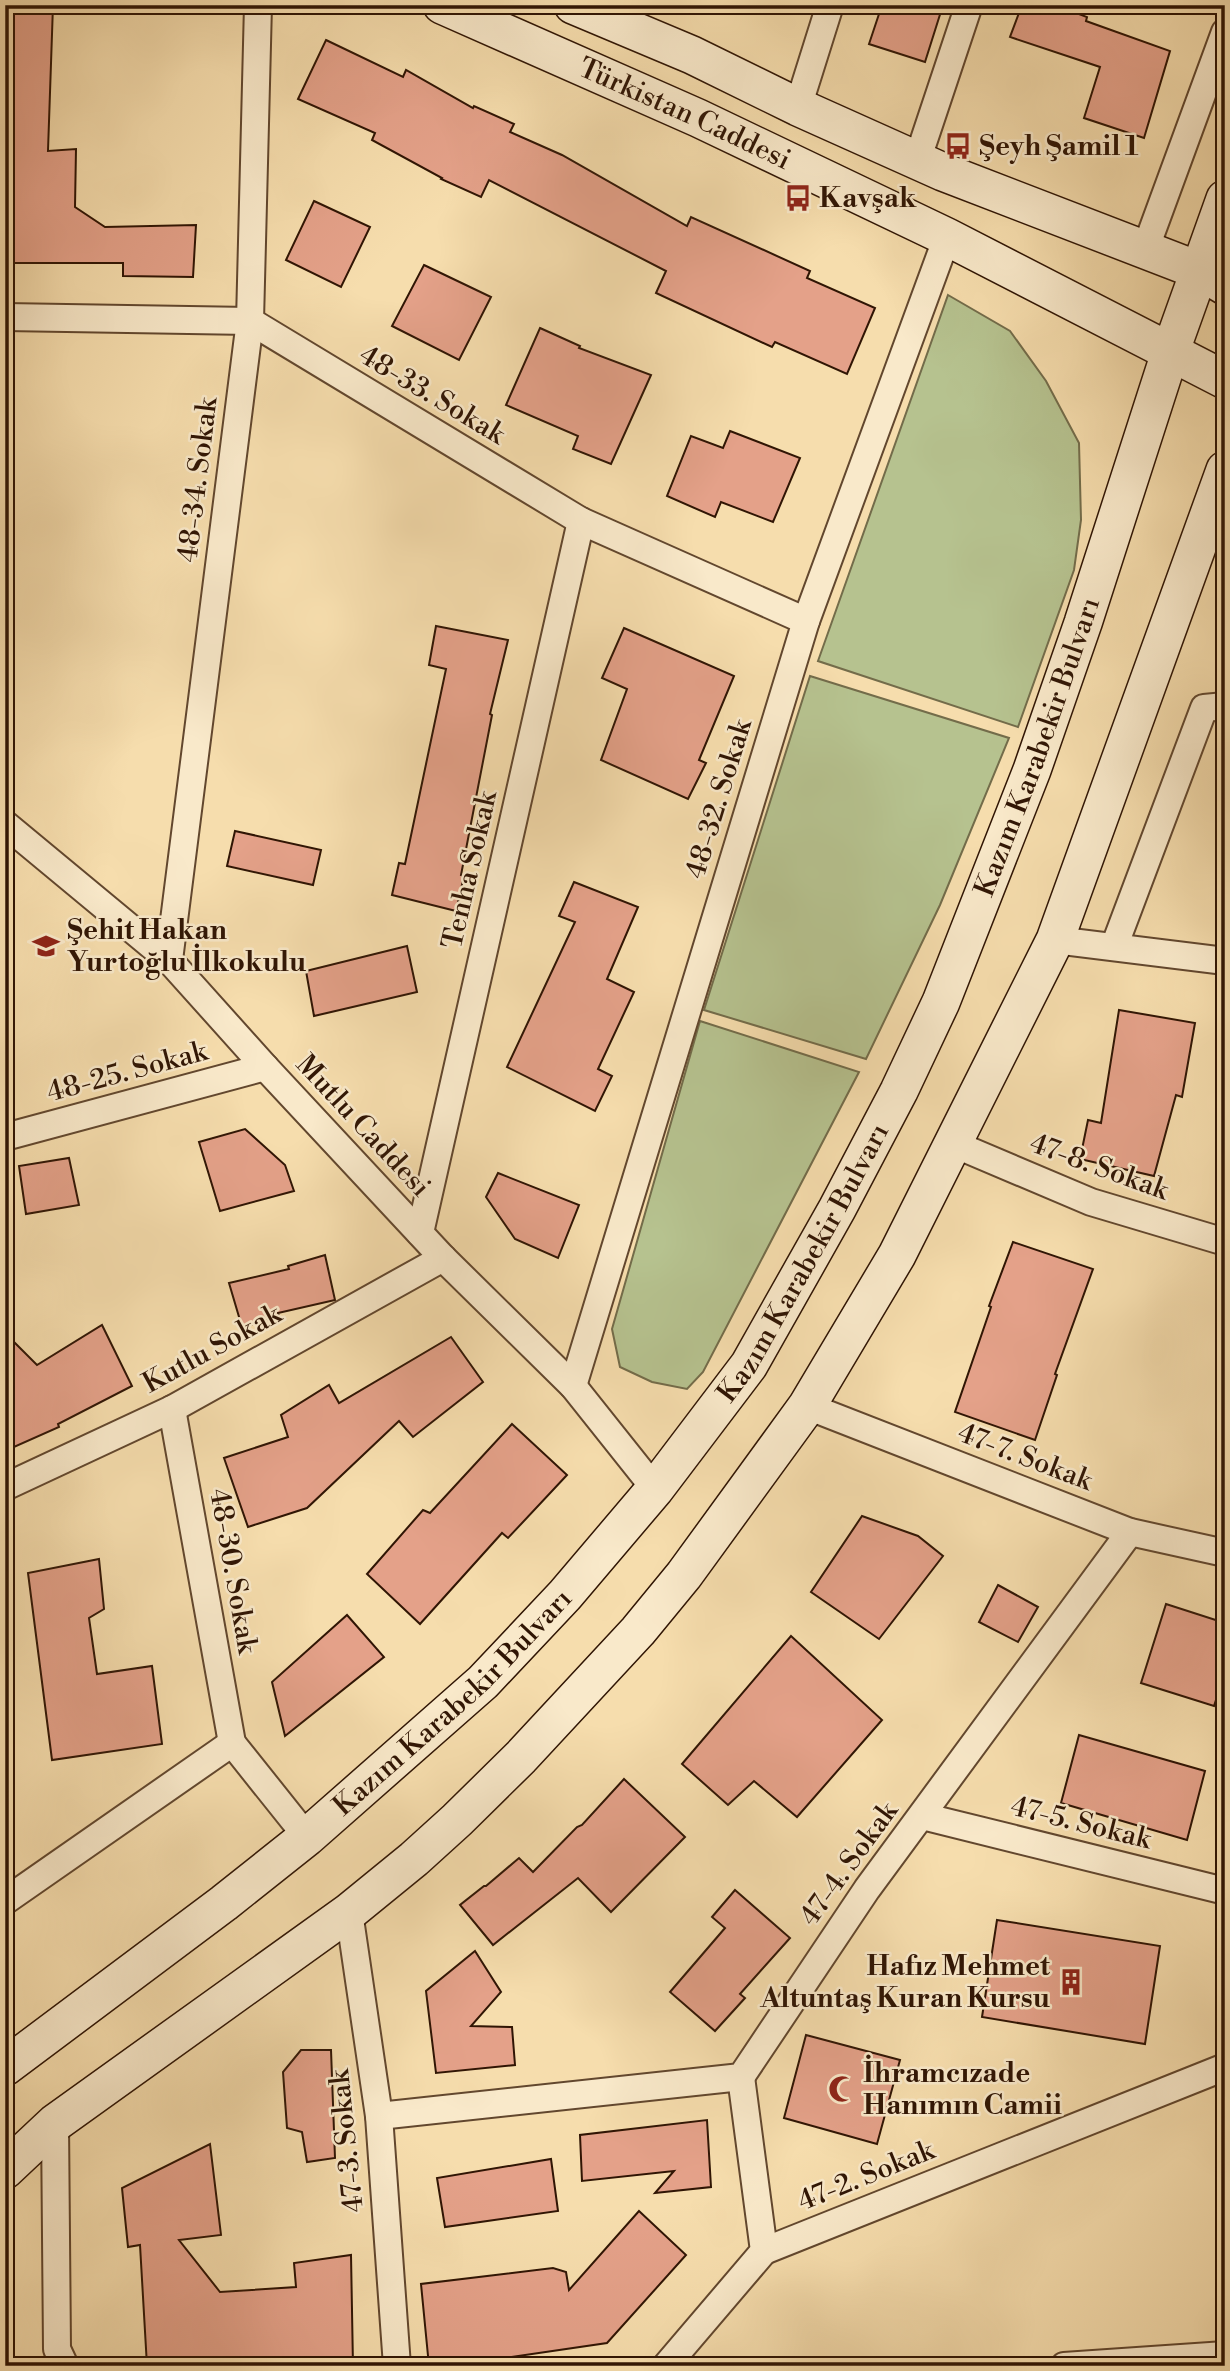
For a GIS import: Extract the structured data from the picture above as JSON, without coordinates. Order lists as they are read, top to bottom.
{
  "streets": {
    "main road": ["Türkistan Caddesi", "Kazım Karabekir Bulvarı"],
    "street": [
      "48-33. Sokak",
      "48-34. Sokak",
      "48-32. Sokak",
      "Tenha Sokak",
      "48-25. Sokak",
      "Mutlu Caddesi",
      "47-8. Sokak",
      "Kutlu Sokak",
      "47-7. Sokak",
      "48-30. Sokak",
      "47-5. Sokak",
      "47-4. Sokak",
      "47-3. Sokak",
      "47-2. Sokak"
    ]
  },
  "crossings": [
    ["Türkistan Caddesi", "Kazım Karabekir Bulvarı"],
    ["Türkistan Caddesi", "48-32. Sokak"],
    ["48-33. Sokak", "48-34. Sokak"],
    ["48-33. Sokak", "48-32. Sokak"],
    ["48-33. Sokak", "Tenha Sokak"],
    ["48-34. Sokak", "Mutlu Caddesi"],
    ["Kazım Karabekir Bulvarı", "Mutlu Caddesi"],
    ["48-32. Sokak", "Mutlu Caddesi"],
    ["Tenha Sokak", "Mutlu Caddesi"],
    ["48-25. Sokak", "Mutlu Caddesi"],
    ["Mutlu Caddesi", "Kutlu Sokak"],
    ["Kutlu Sokak", "48-30. Sokak"],
    ["47-7. Sokak", "47-4. Sokak"],
    ["47-5. Sokak", "47-4. Sokak"]
  ],
  "places": {
    "bus stop": ["Şeyh Şamil 1", "Kavşak"],
    "school or university": ["Şehit Hakan Yurtoğlu İlkokulu"],
    "building": ["Hafız Mehmet Altuntaş Kuran Kursu"],
    "mosque": ["İhramcızade Hanımın Camii"]
  }
}
